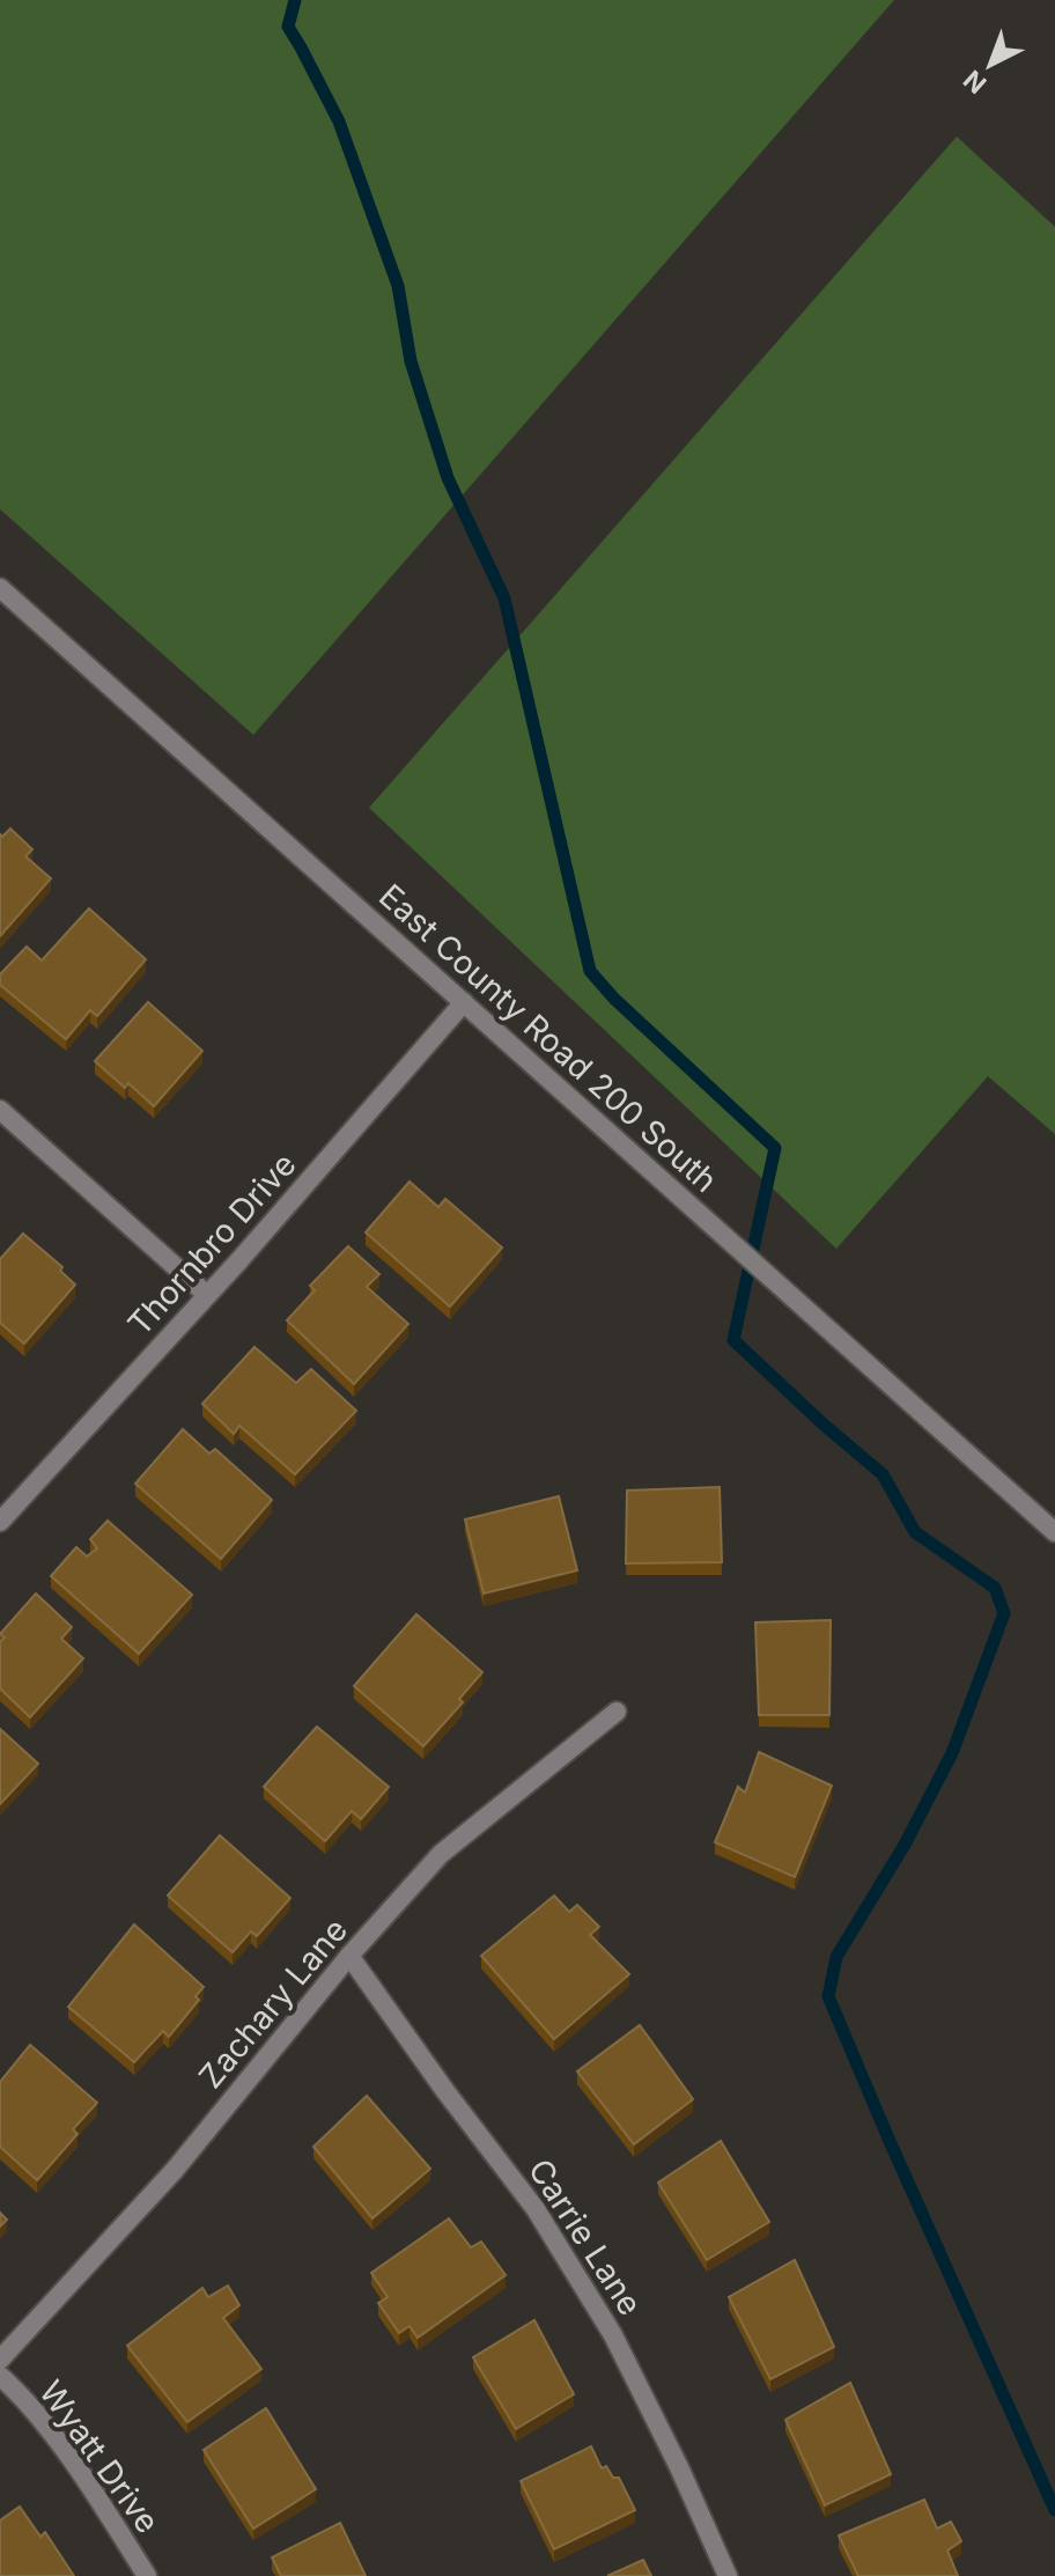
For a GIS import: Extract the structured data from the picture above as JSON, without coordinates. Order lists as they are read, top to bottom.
{
  "streets": {
    "street": [
      "East County Road 200 South",
      "Thornbro Drive",
      "Zachary Lane",
      "Carrie Lane",
      "Wyatt Drive"
    ]
  },
  "crossings": [
    ["East County Road 200 South", "Thornbro Drive"],
    ["Zachary Lane", "Carrie Lane"]
  ],
  "north": "bottom left"
}
